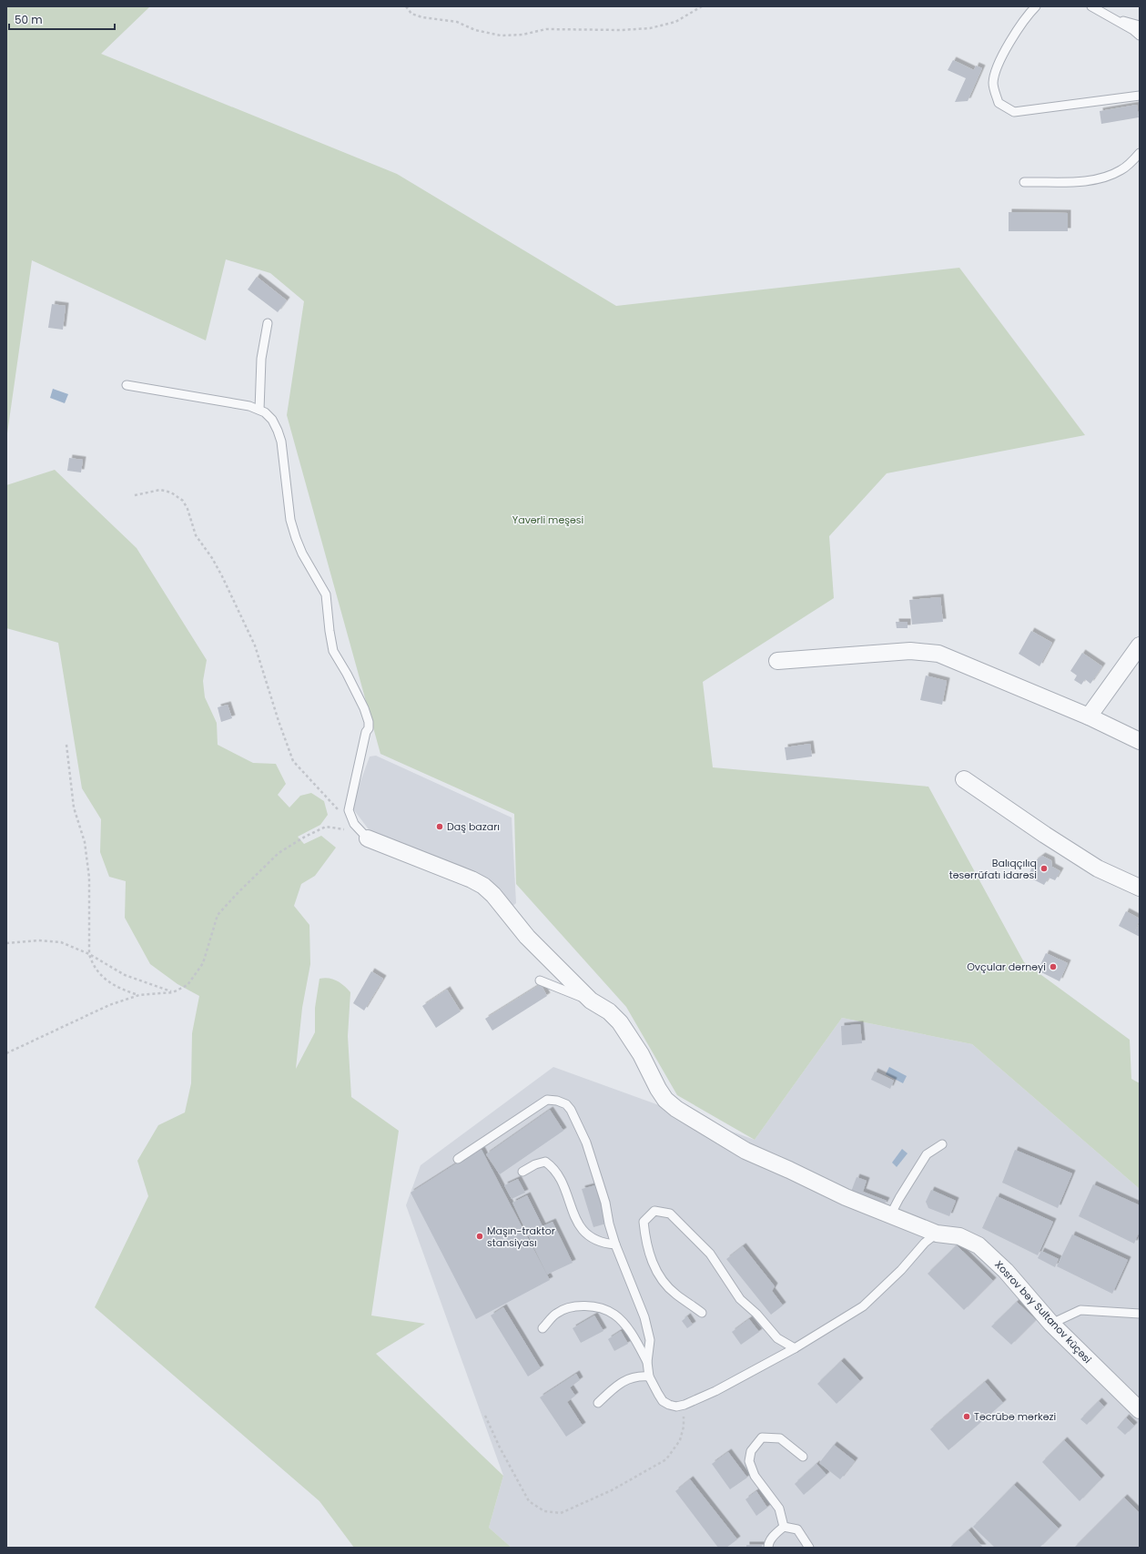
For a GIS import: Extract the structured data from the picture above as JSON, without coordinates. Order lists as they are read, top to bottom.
{
  "streets": {
    "street": ["Xosrov bəy Sultanov küçəsi"]
  },
  "parks": ["Yavərli meşəsi"],
  "places": [
    "Daş bazarı",
    "Balıqçılıq təsərrüfatı idarəsi",
    "Ovçular dərnəyi",
    "Maşın-traktor stansiyası",
    "Təcrübə mərkəzi"
  ],
  "scale_bar": "50 m"
}
